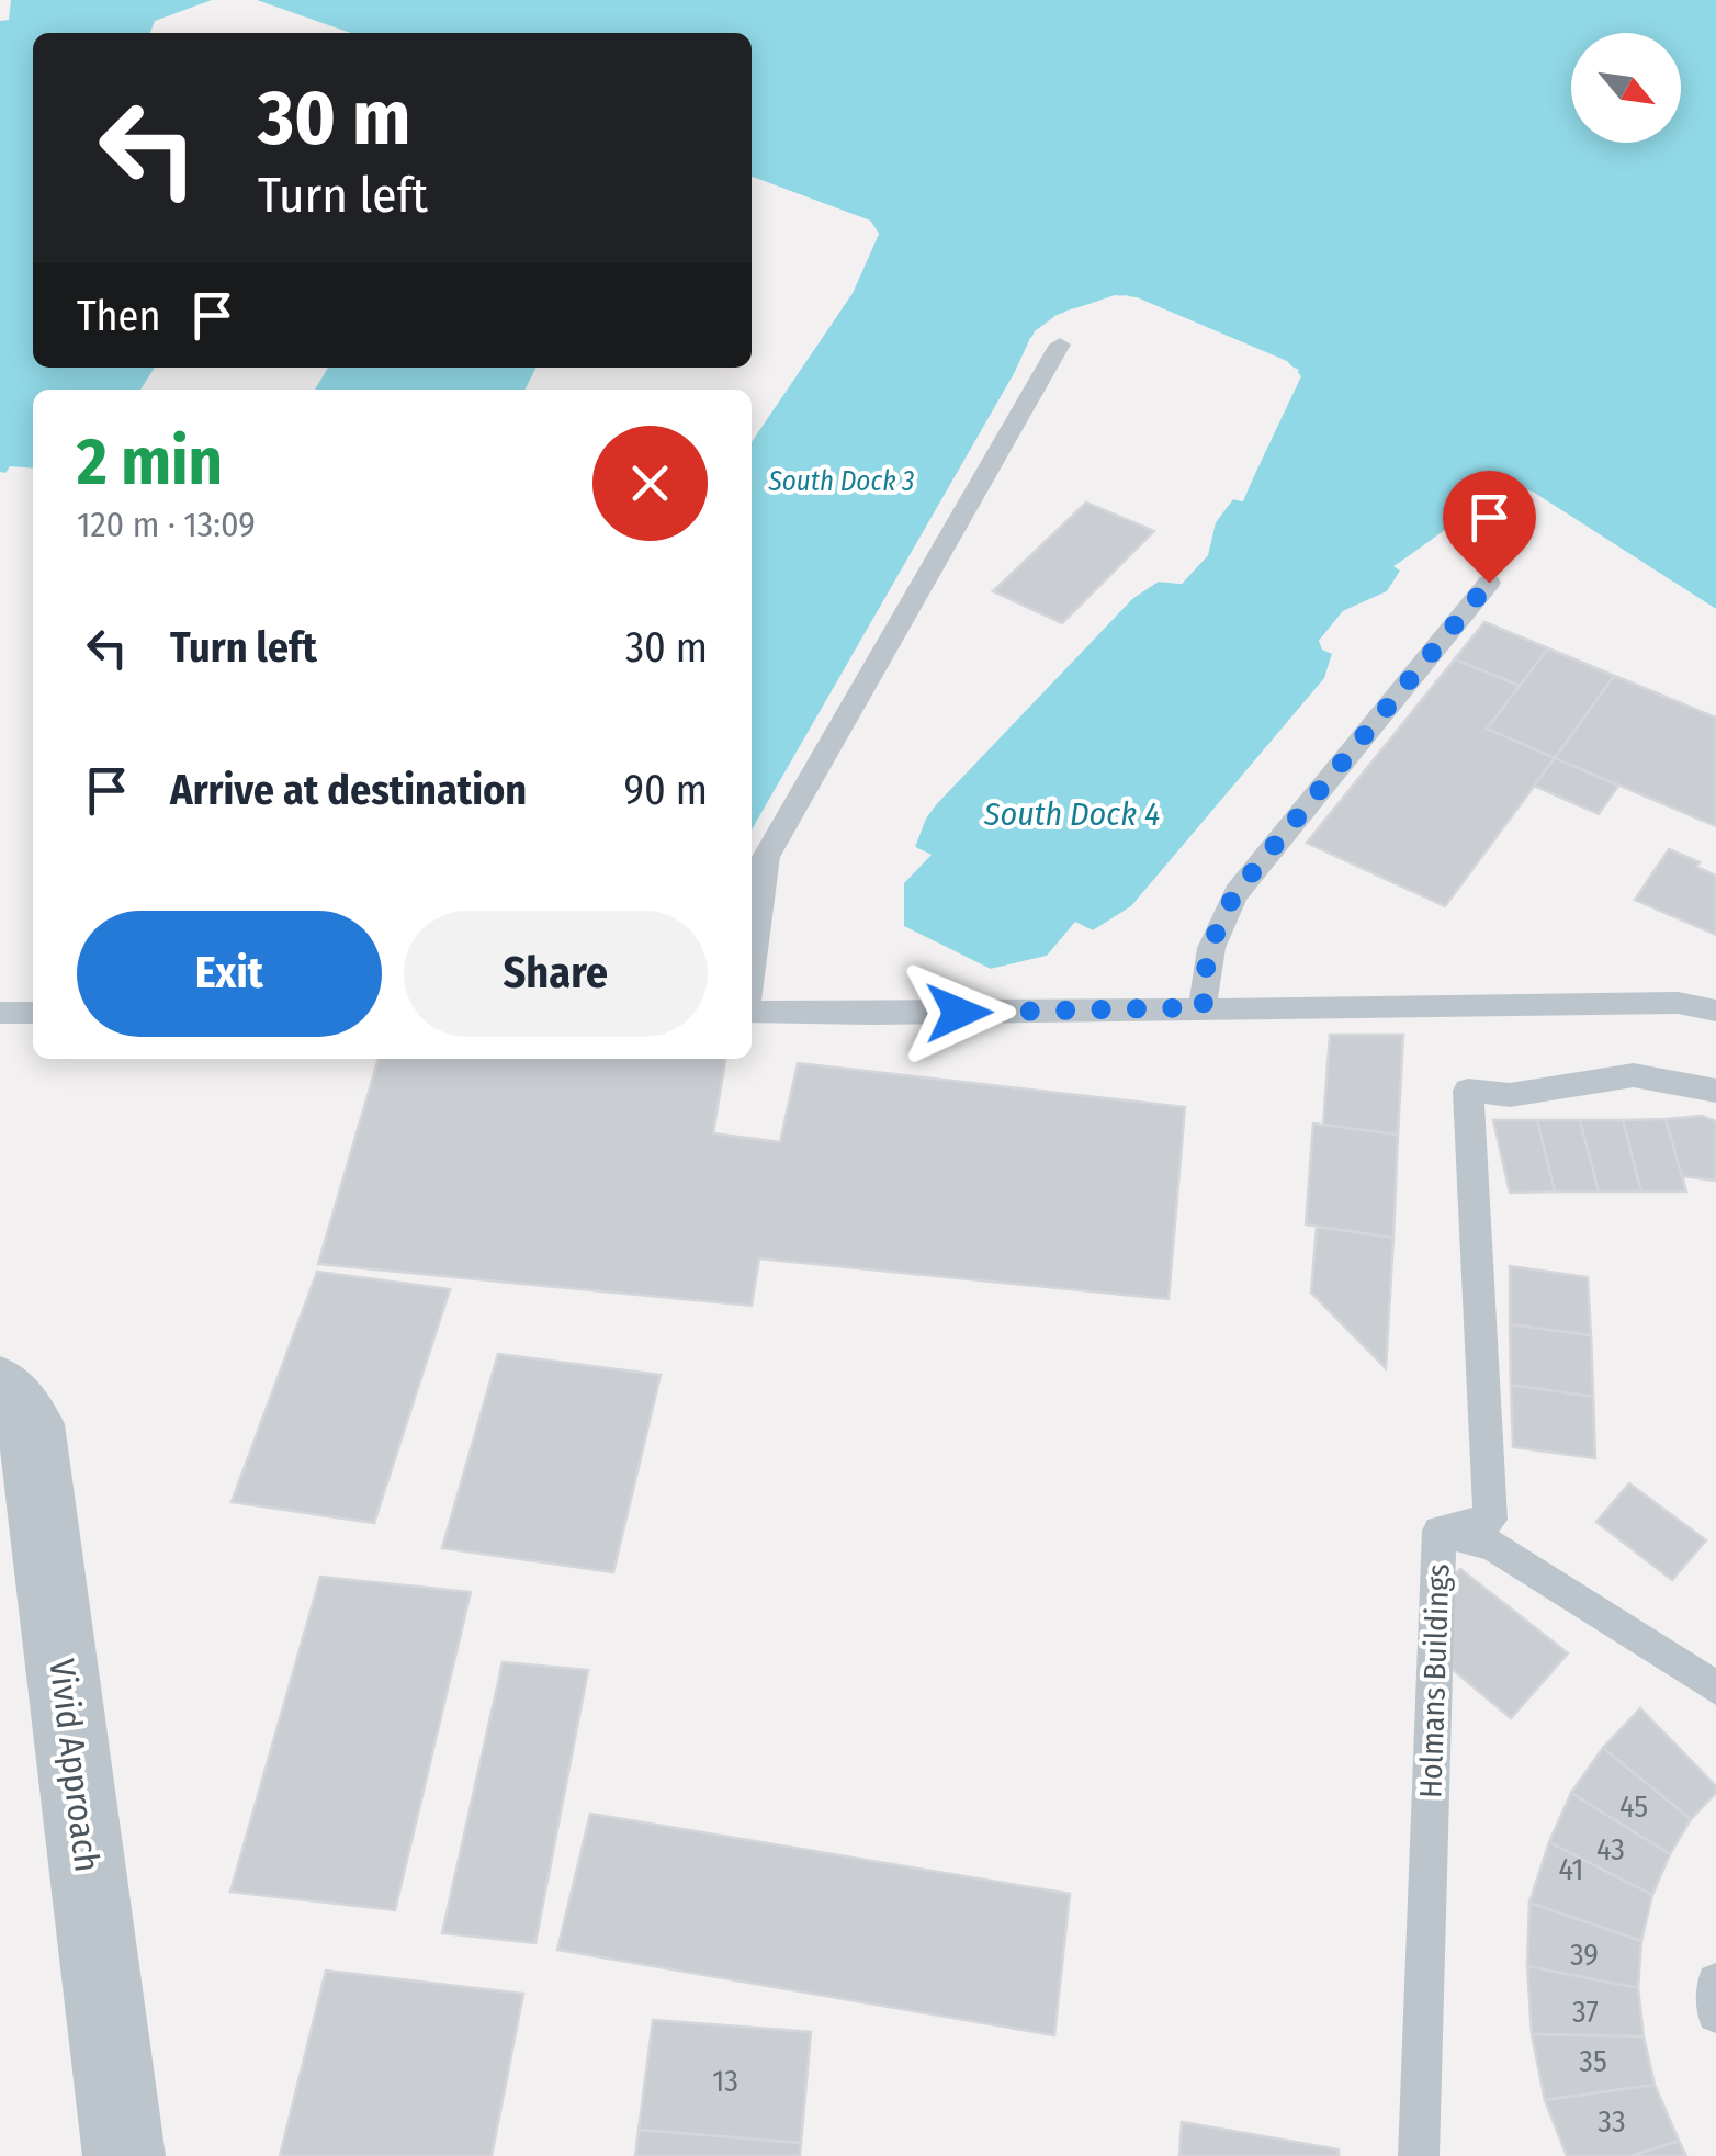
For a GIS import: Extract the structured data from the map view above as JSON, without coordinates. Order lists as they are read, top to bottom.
{
  "streets": {
    "street": ["Vivid Approach"],
    "lane": ["Holmans Buildings"]
  },
  "water": ["South Dock 3", "South Dock 4"],
  "house_numbers": [
    "45",
    "43",
    "41",
    "39",
    "37",
    "35",
    "13",
    "33"
  ],
  "north": "bottom right",
  "page": {
    "turn": ["30 m", "Turn left"],
    "then": "Then",
    "heading": ["2 min", "120 m · 13:09"],
    "list": [
      {
        "name": "Turn left",
        "value": "30 m"
      },
      {
        "name": "Arrive at destination",
        "value": "90 m"
      }
    ],
    "buttons": ["Exit", "Share"]
  }
}
